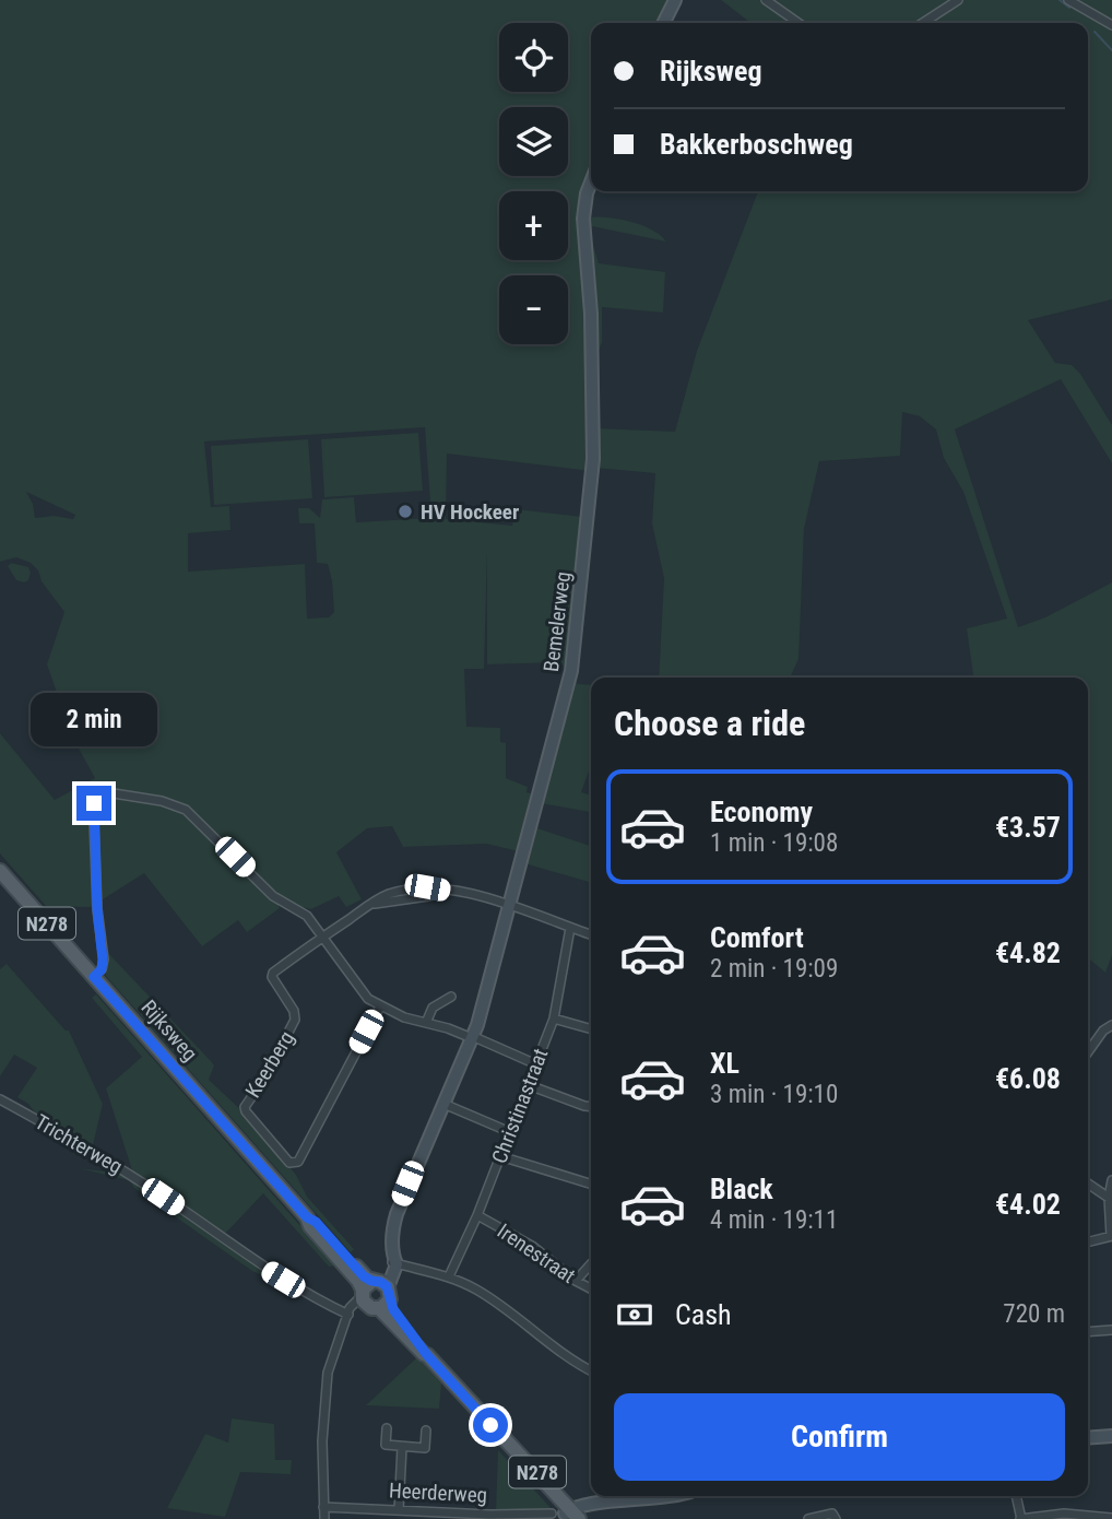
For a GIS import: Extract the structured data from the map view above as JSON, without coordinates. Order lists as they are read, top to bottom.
{
  "streets": {
    "main road": ["N278", "Rijksweg"],
    "street": [
      "Bemelerweg",
      "Keerberg",
      "Christinastraat",
      "Trichterweg",
      "Irenestraat",
      "Heerderweg"
    ]
  },
  "crossings": [
    ["Bemelerweg", "Rijksweg"],
    ["Rijksweg", "Heerderweg"],
    ["Christinastraat", "Irenestraat"]
  ],
  "places": ["HV Hockeer"],
  "page": {
    "map_buttons": ["+", "−"],
    "banner": ["Rijksweg", "Bakkerboschweg"],
    "heading": "Choose a ride",
    "bubble": "2 min",
    "list": [
      {
        "name": "Economy",
        "note": "1 min · 19:08",
        "value": "€3.57"
      },
      {
        "name": "Comfort",
        "note": "2 min · 19:09",
        "value": "€4.82"
      },
      {
        "name": "XL",
        "note": "3 min · 19:10",
        "value": "€6.08"
      },
      {
        "name": "Black",
        "note": "4 min · 19:11",
        "value": "€4.02"
      }
    ],
    "pay": ["Cash", "720 m"],
    "buttons": "Confirm"
  }
}
